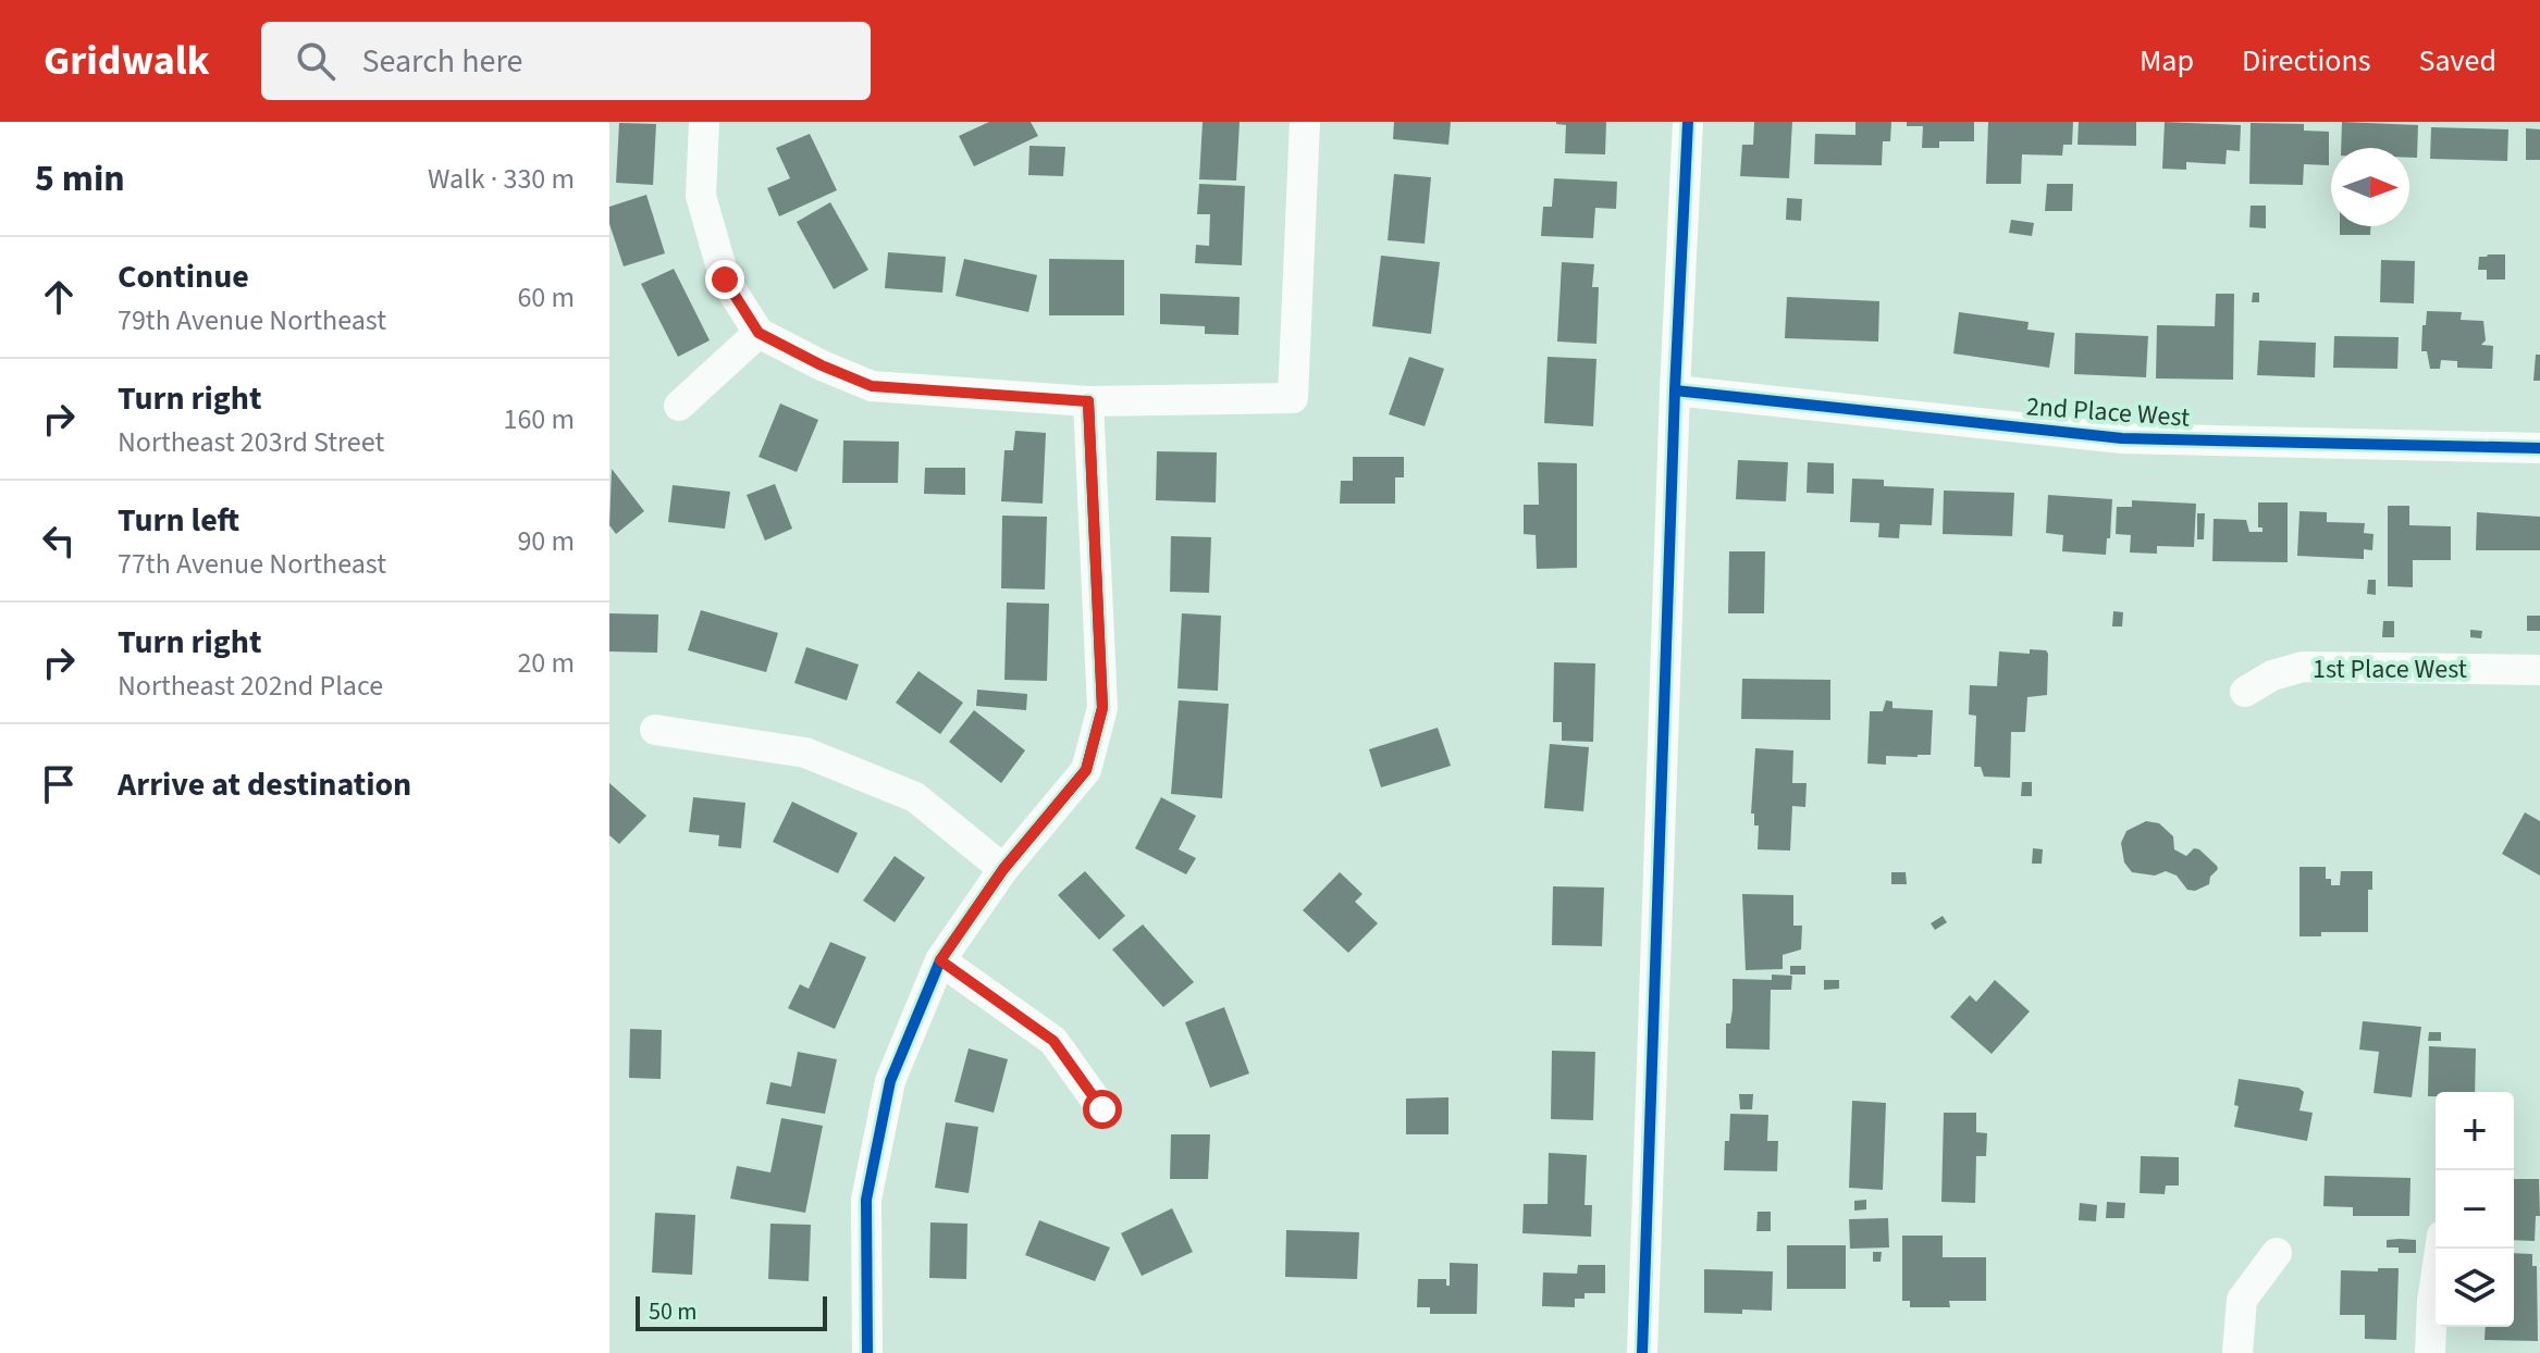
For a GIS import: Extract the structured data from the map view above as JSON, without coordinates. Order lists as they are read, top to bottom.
{
  "streets": {
    "street": ["2nd Place West", "1st Place West"]
  },
  "scale_bar": "50 m",
  "north": "right",
  "page": {
    "header": "Gridwalk",
    "search": "Search here",
    "nav": ["Map", "Directions", "Saved"],
    "heading": ["5 min", "Walk · 330 m"],
    "list": [
      ["Continue", "79th Avenue Northeast", "60 m"],
      ["Turn right", "Northeast 203rd Street", "160 m"],
      ["Turn left", "77th Avenue Northeast", "90 m"],
      ["Turn right", "Northeast 202nd Place", "20 m"],
      "Arrive at destination"
    ],
    "map_buttons": ["+", "−"],
    "scale": "50 m"
  }
}
